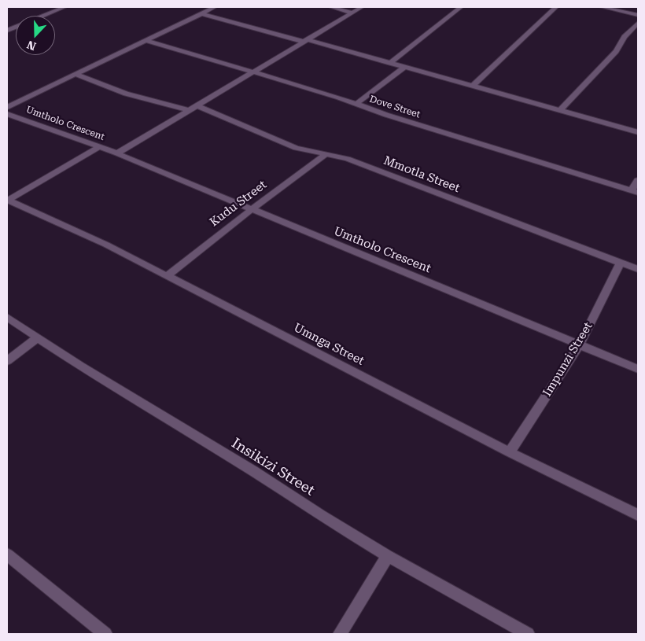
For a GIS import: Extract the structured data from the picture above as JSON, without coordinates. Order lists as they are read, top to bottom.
{
  "streets": {
    "street": [
      "Dove Street",
      "Umtholo Crescent",
      "Mmotla Street",
      "Kudu Street",
      "Umnga Street",
      "Impunzi Street",
      "Insikizi Street"
    ]
  },
  "crossings": [
    ["Umtholo Crescent", "Kudu Street"],
    ["Umtholo Crescent", "Impunzi Street"],
    ["Mmotla Street", "Kudu Street"],
    ["Mmotla Street", "Impunzi Street"],
    ["Kudu Street", "Umnga Street"],
    ["Umnga Street", "Impunzi Street"]
  ],
  "north": "bottom"
}
